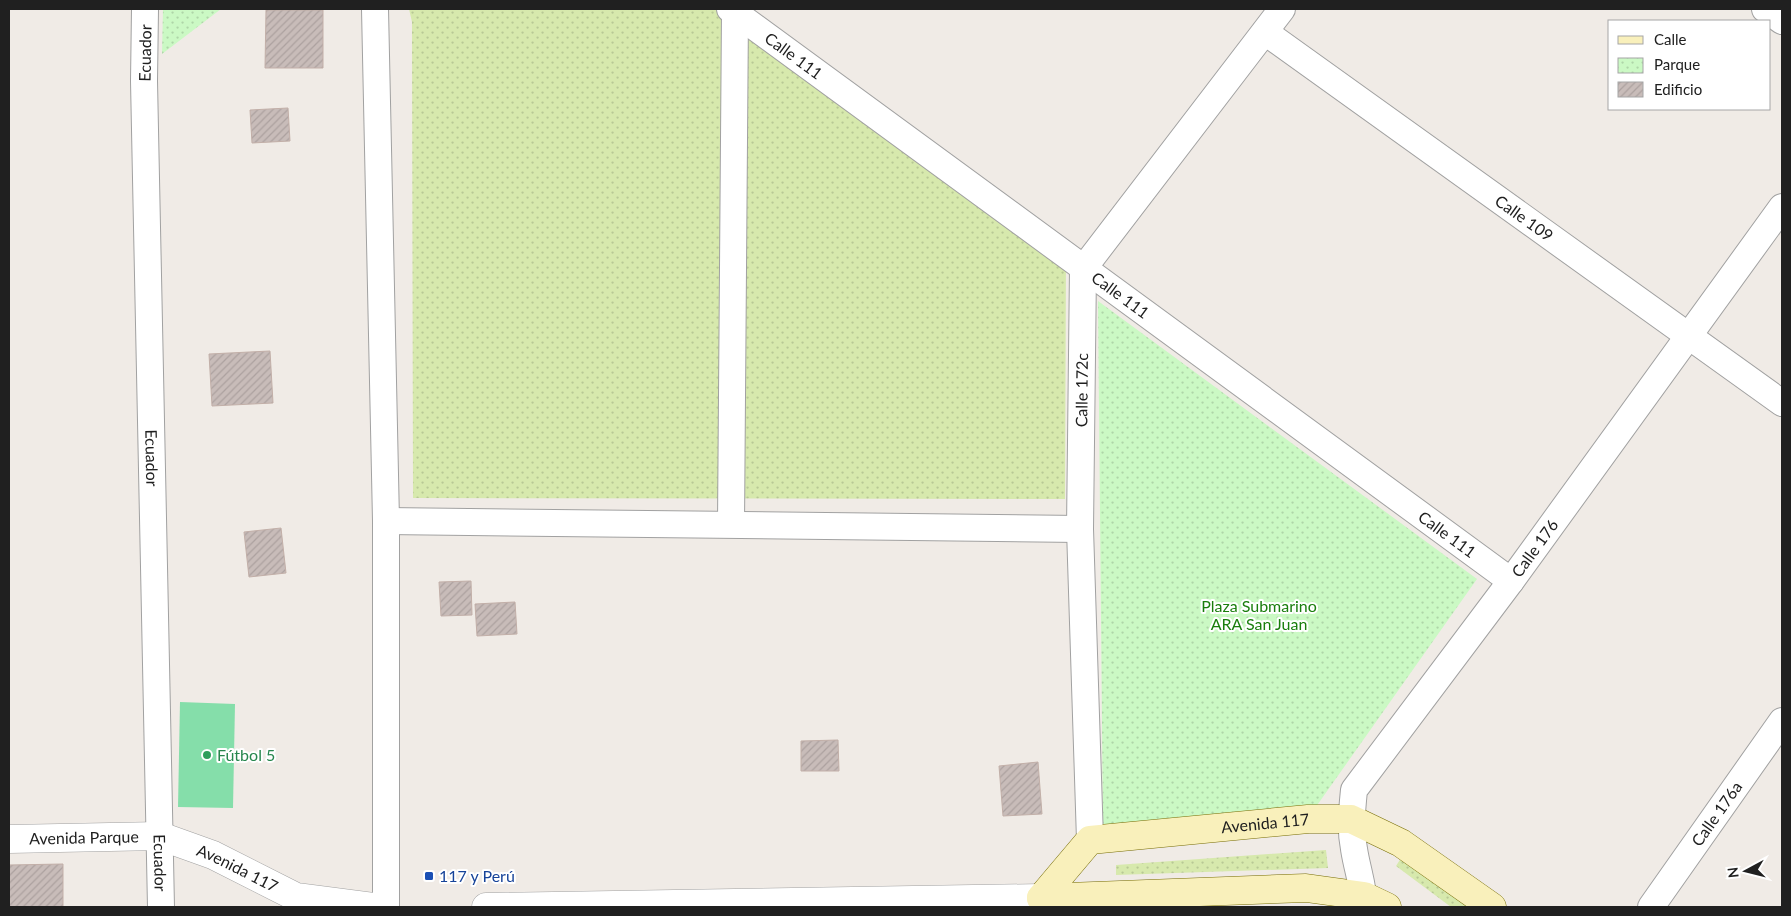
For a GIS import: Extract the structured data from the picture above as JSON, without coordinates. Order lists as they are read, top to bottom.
{
  "streets": {
    "main road": ["Avenida 117"],
    "street": [
      "Ecuador",
      "Calle 111",
      "Calle 109",
      "Calle 172c",
      "Calle 176",
      "Calle 176a",
      "Avenida Parque"
    ]
  },
  "crossings": [
    ["Ecuador", "Avenida 117"],
    ["Ecuador", "Avenida Parque"],
    ["Calle 111", "Calle 172c"],
    ["Calle 111", "Calle 176"],
    ["Calle 109", "Calle 176"],
    ["Calle 172c", "Avenida 117"],
    ["Calle 176", "Avenida 117"],
    ["Avenida 117", "Avenida Parque"]
  ],
  "parks": ["Plaza Submarino ARA San Juan"],
  "places": {
    "other": ["Fútbol 5"],
    "transit": ["117 y Perú"]
  },
  "legend": ["Calle", "Parque", "Edificio"],
  "north": "left"
}
